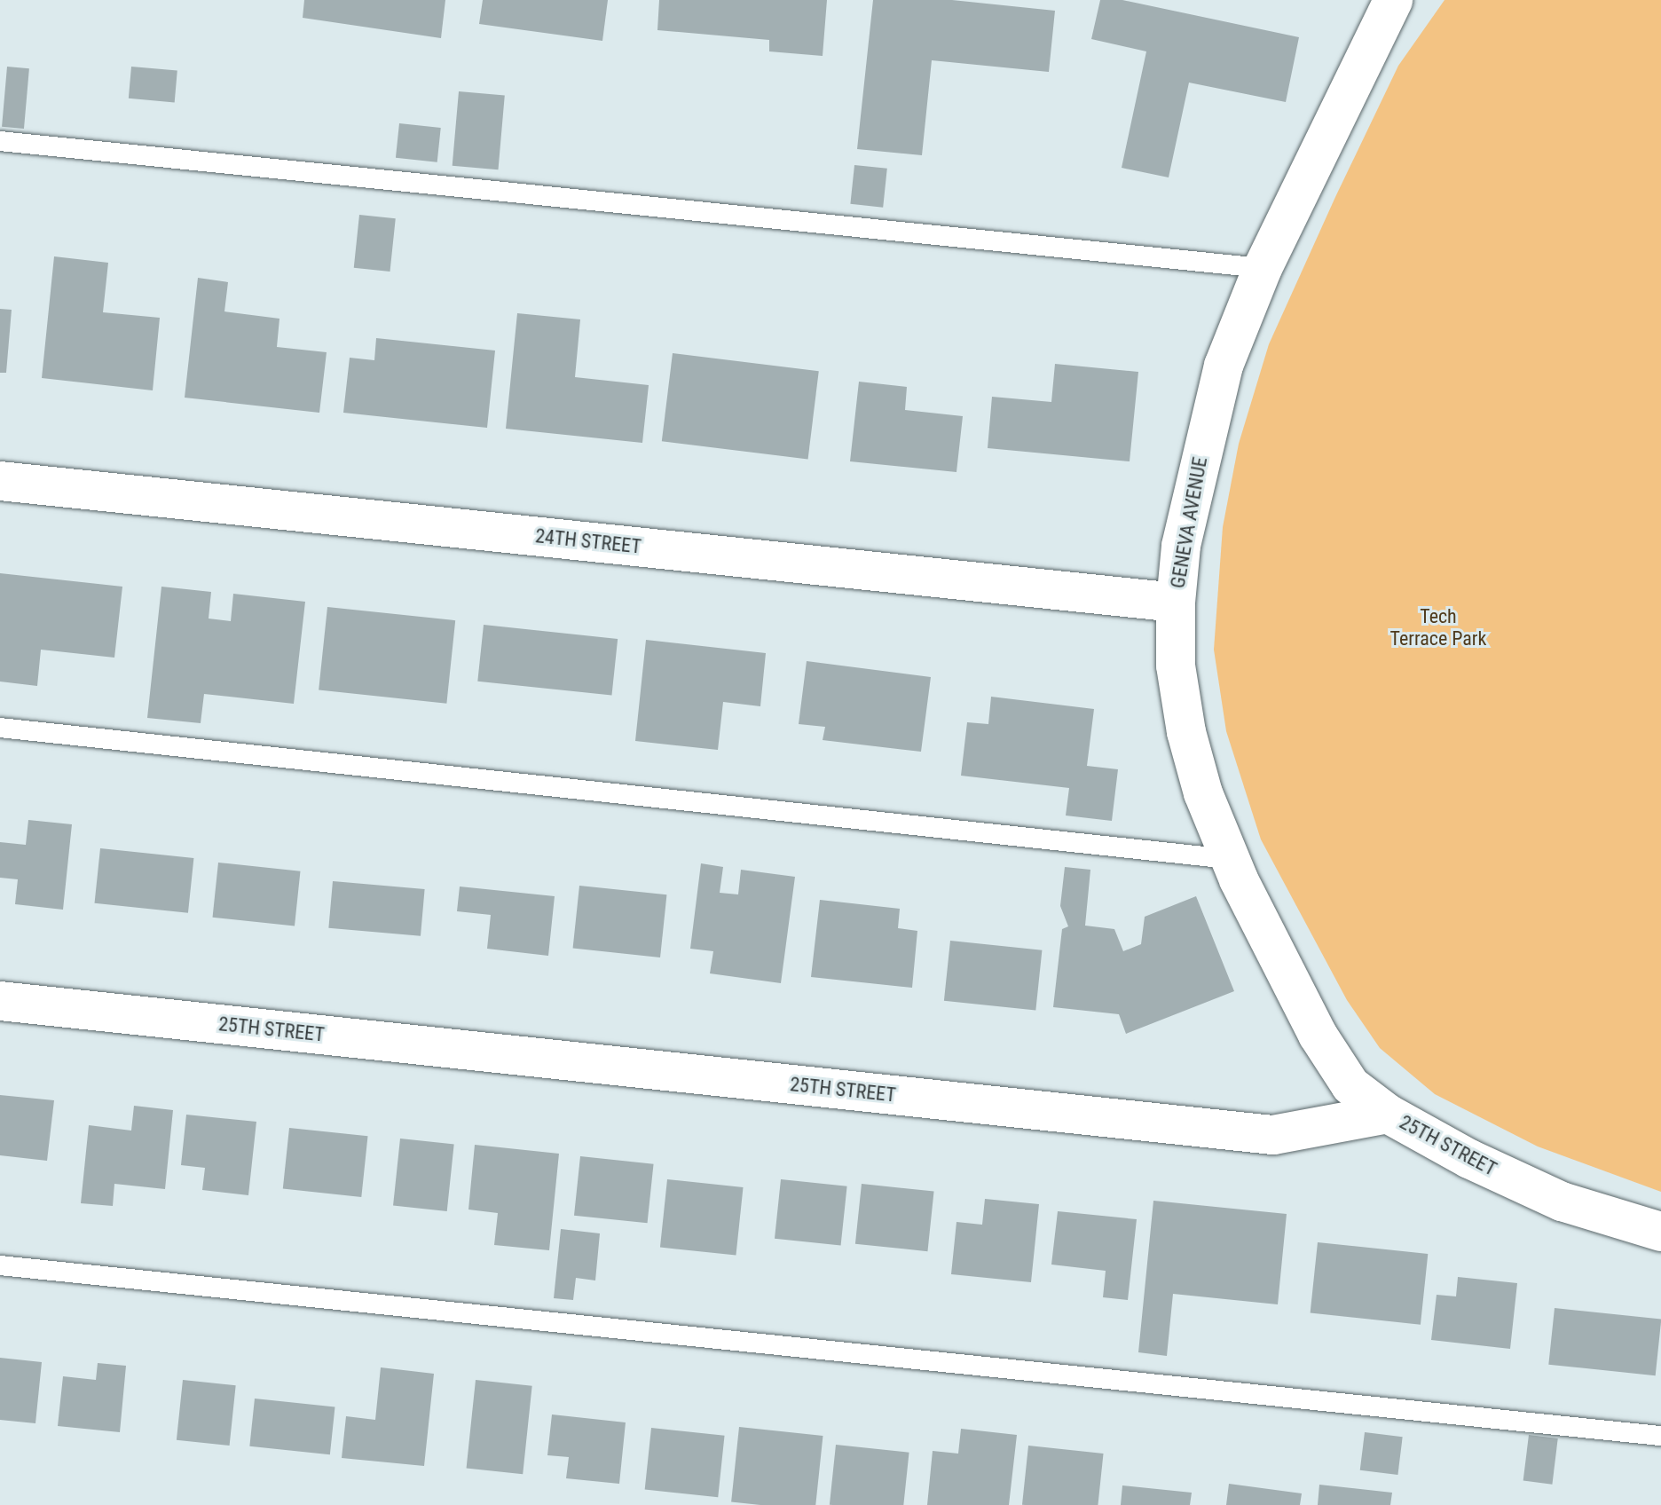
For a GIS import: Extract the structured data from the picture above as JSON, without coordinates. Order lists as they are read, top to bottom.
{
  "streets": {
    "street": ["GENEVA AVENUE", "24TH STREET", "25TH STREET"]
  },
  "crossings": [
    ["GENEVA AVENUE", "24TH STREET"],
    ["GENEVA AVENUE", "25TH STREET"]
  ],
  "parks": ["Tech Terrace Park"]
}
